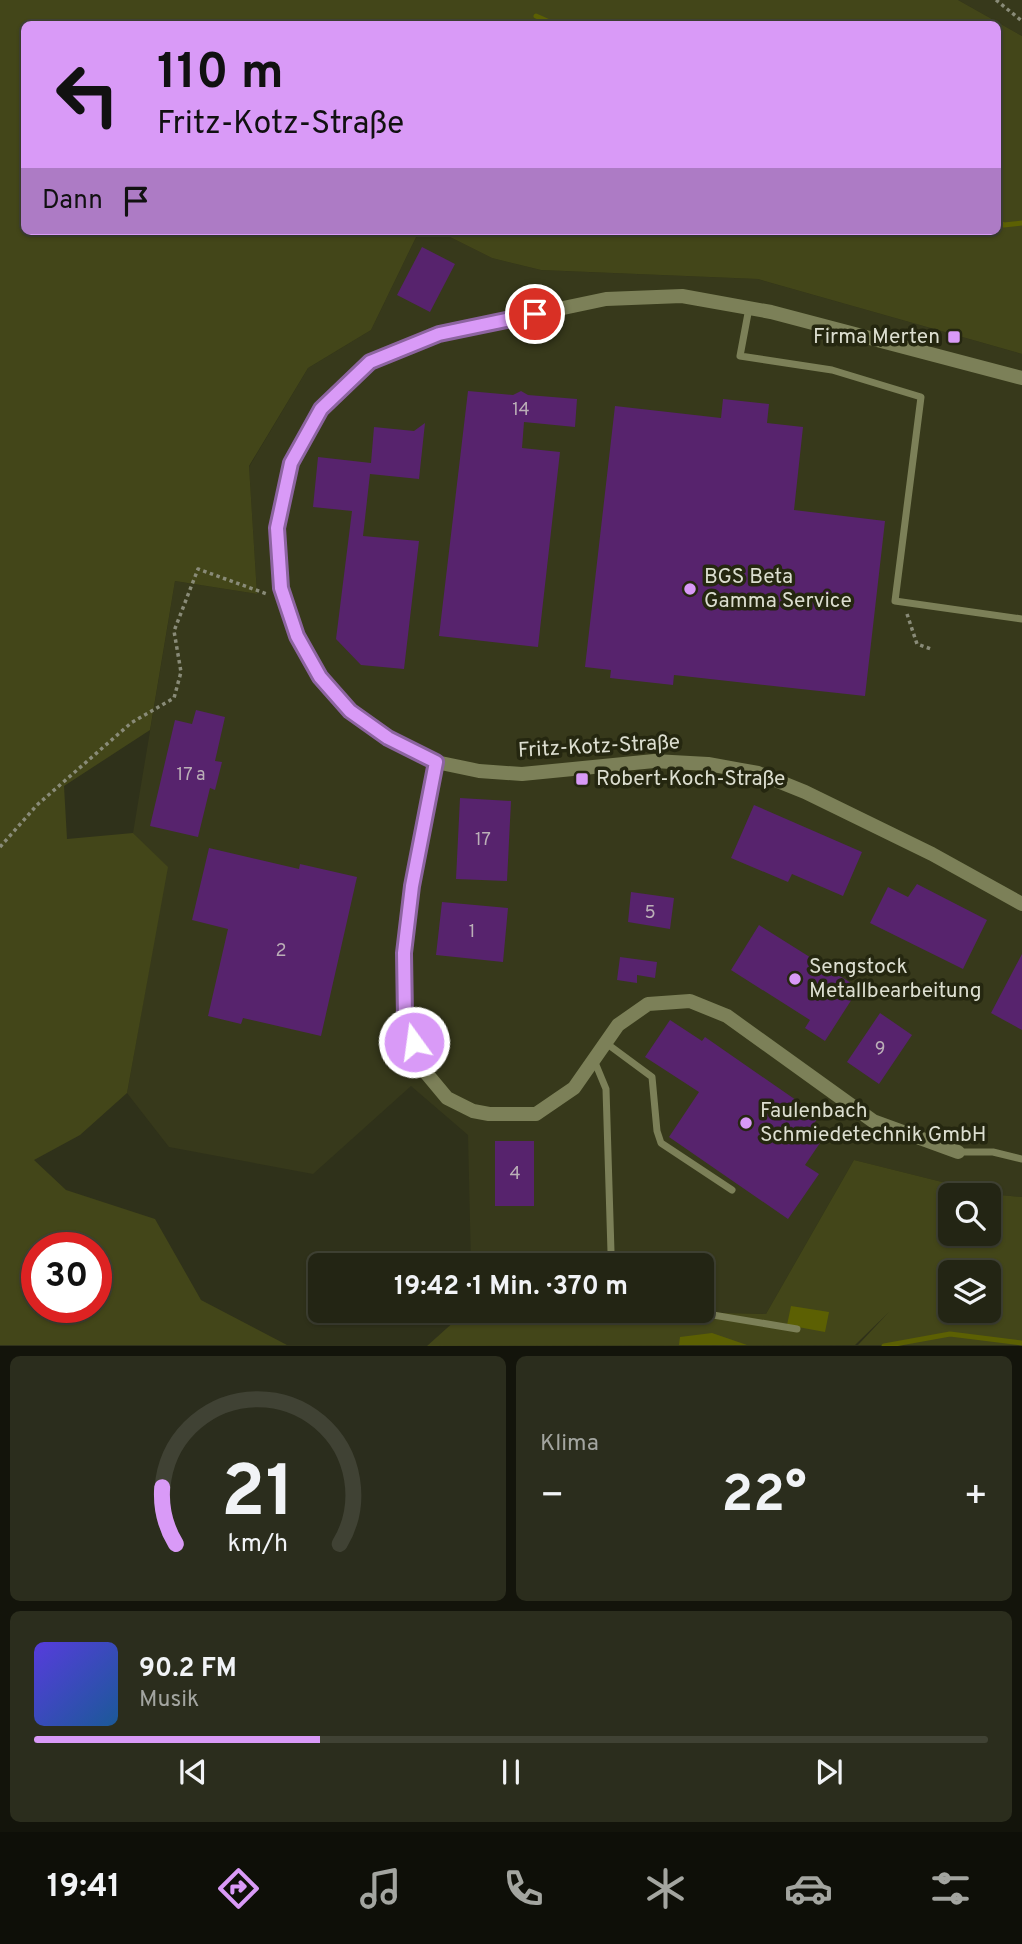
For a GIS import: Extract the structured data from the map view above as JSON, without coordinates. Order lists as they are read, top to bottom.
{
  "streets": {
    "street": ["Fritz-Kotz-Straße"]
  },
  "places": {
    "transit": ["Firma Merten", "Robert-Koch-Straße"],
    "other": ["BGS Beta Gamma Service", "Sengstock Metallbearbeitung", "Faulenbach Schmiedetechnik GmbH"]
  },
  "house_numbers": [
    "14",
    "17 a",
    "17",
    "5",
    "1",
    "2",
    "9",
    "4"
  ],
  "page": {
    "turn": ["110 m", "Fritz-Kotz-Straße"],
    "then": "Dann",
    "limit": "30",
    "trip": "19:42 · 1 Min. · 370 m",
    "tile": "Klima",
    "heat": ["−", "22°", "+"],
    "song": ["90.2 FM", "Musik"],
    "tabs": "19:41",
    "gauge": ["21", "km/h"]
  }
}
